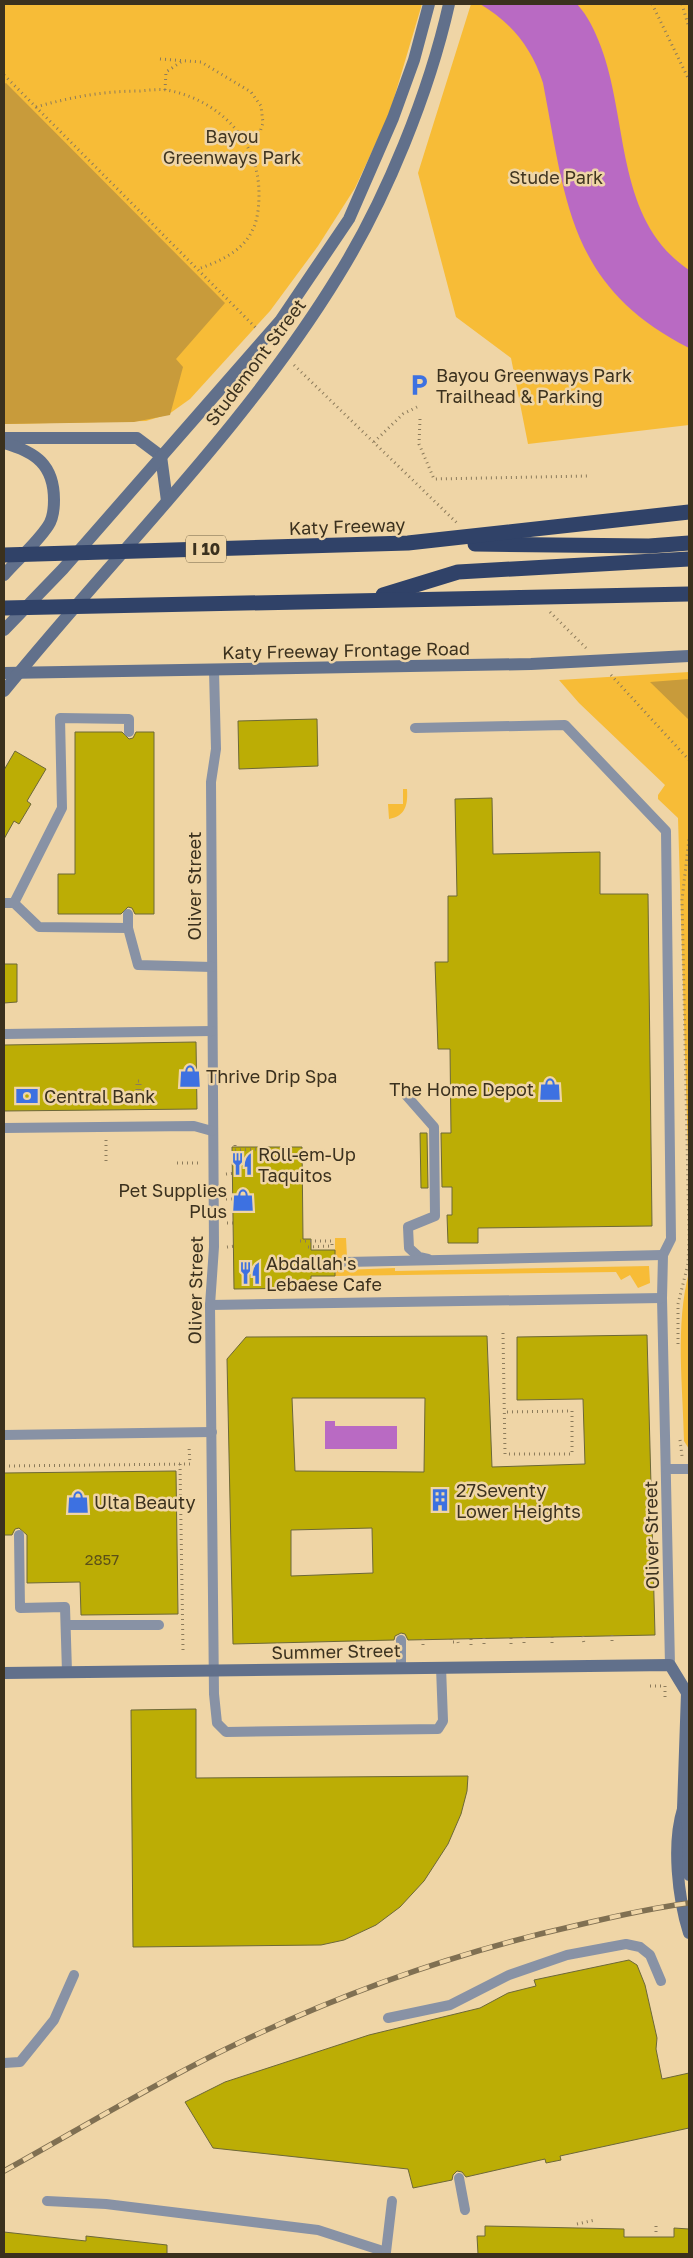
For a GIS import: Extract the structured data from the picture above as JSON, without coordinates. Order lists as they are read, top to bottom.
{
  "streets": {
    "highway": ["Katy Freeway", "I 10"],
    "main road": ["Studemont Street", "Katy Freeway Frontage Road", "Summer Street"],
    "lane": ["Oliver Street"]
  },
  "crossings": [
    ["Studemont Street", "Katy Freeway Frontage Road"],
    ["Katy Freeway Frontage Road", "Oliver Street"],
    ["Oliver Street", "Summer Street"]
  ],
  "parks": ["Bayou Greenways Park", "Stude Park"],
  "places": {
    "parking": ["Bayou Greenways Park Trailhead & Parking"],
    "shop": [
      "Thrive Drip Spa",
      "The Home Depot",
      "Pet Supplies Plus",
      "Ulta Beauty"
    ],
    "bank": ["Central Bank"],
    "restaurant": ["Roll-em-Up Taquitos", "Abdallah's Lebaese Cafe"],
    "building": ["27Seventy Lower Heights"]
  },
  "house_numbers": ["2857"]
}
